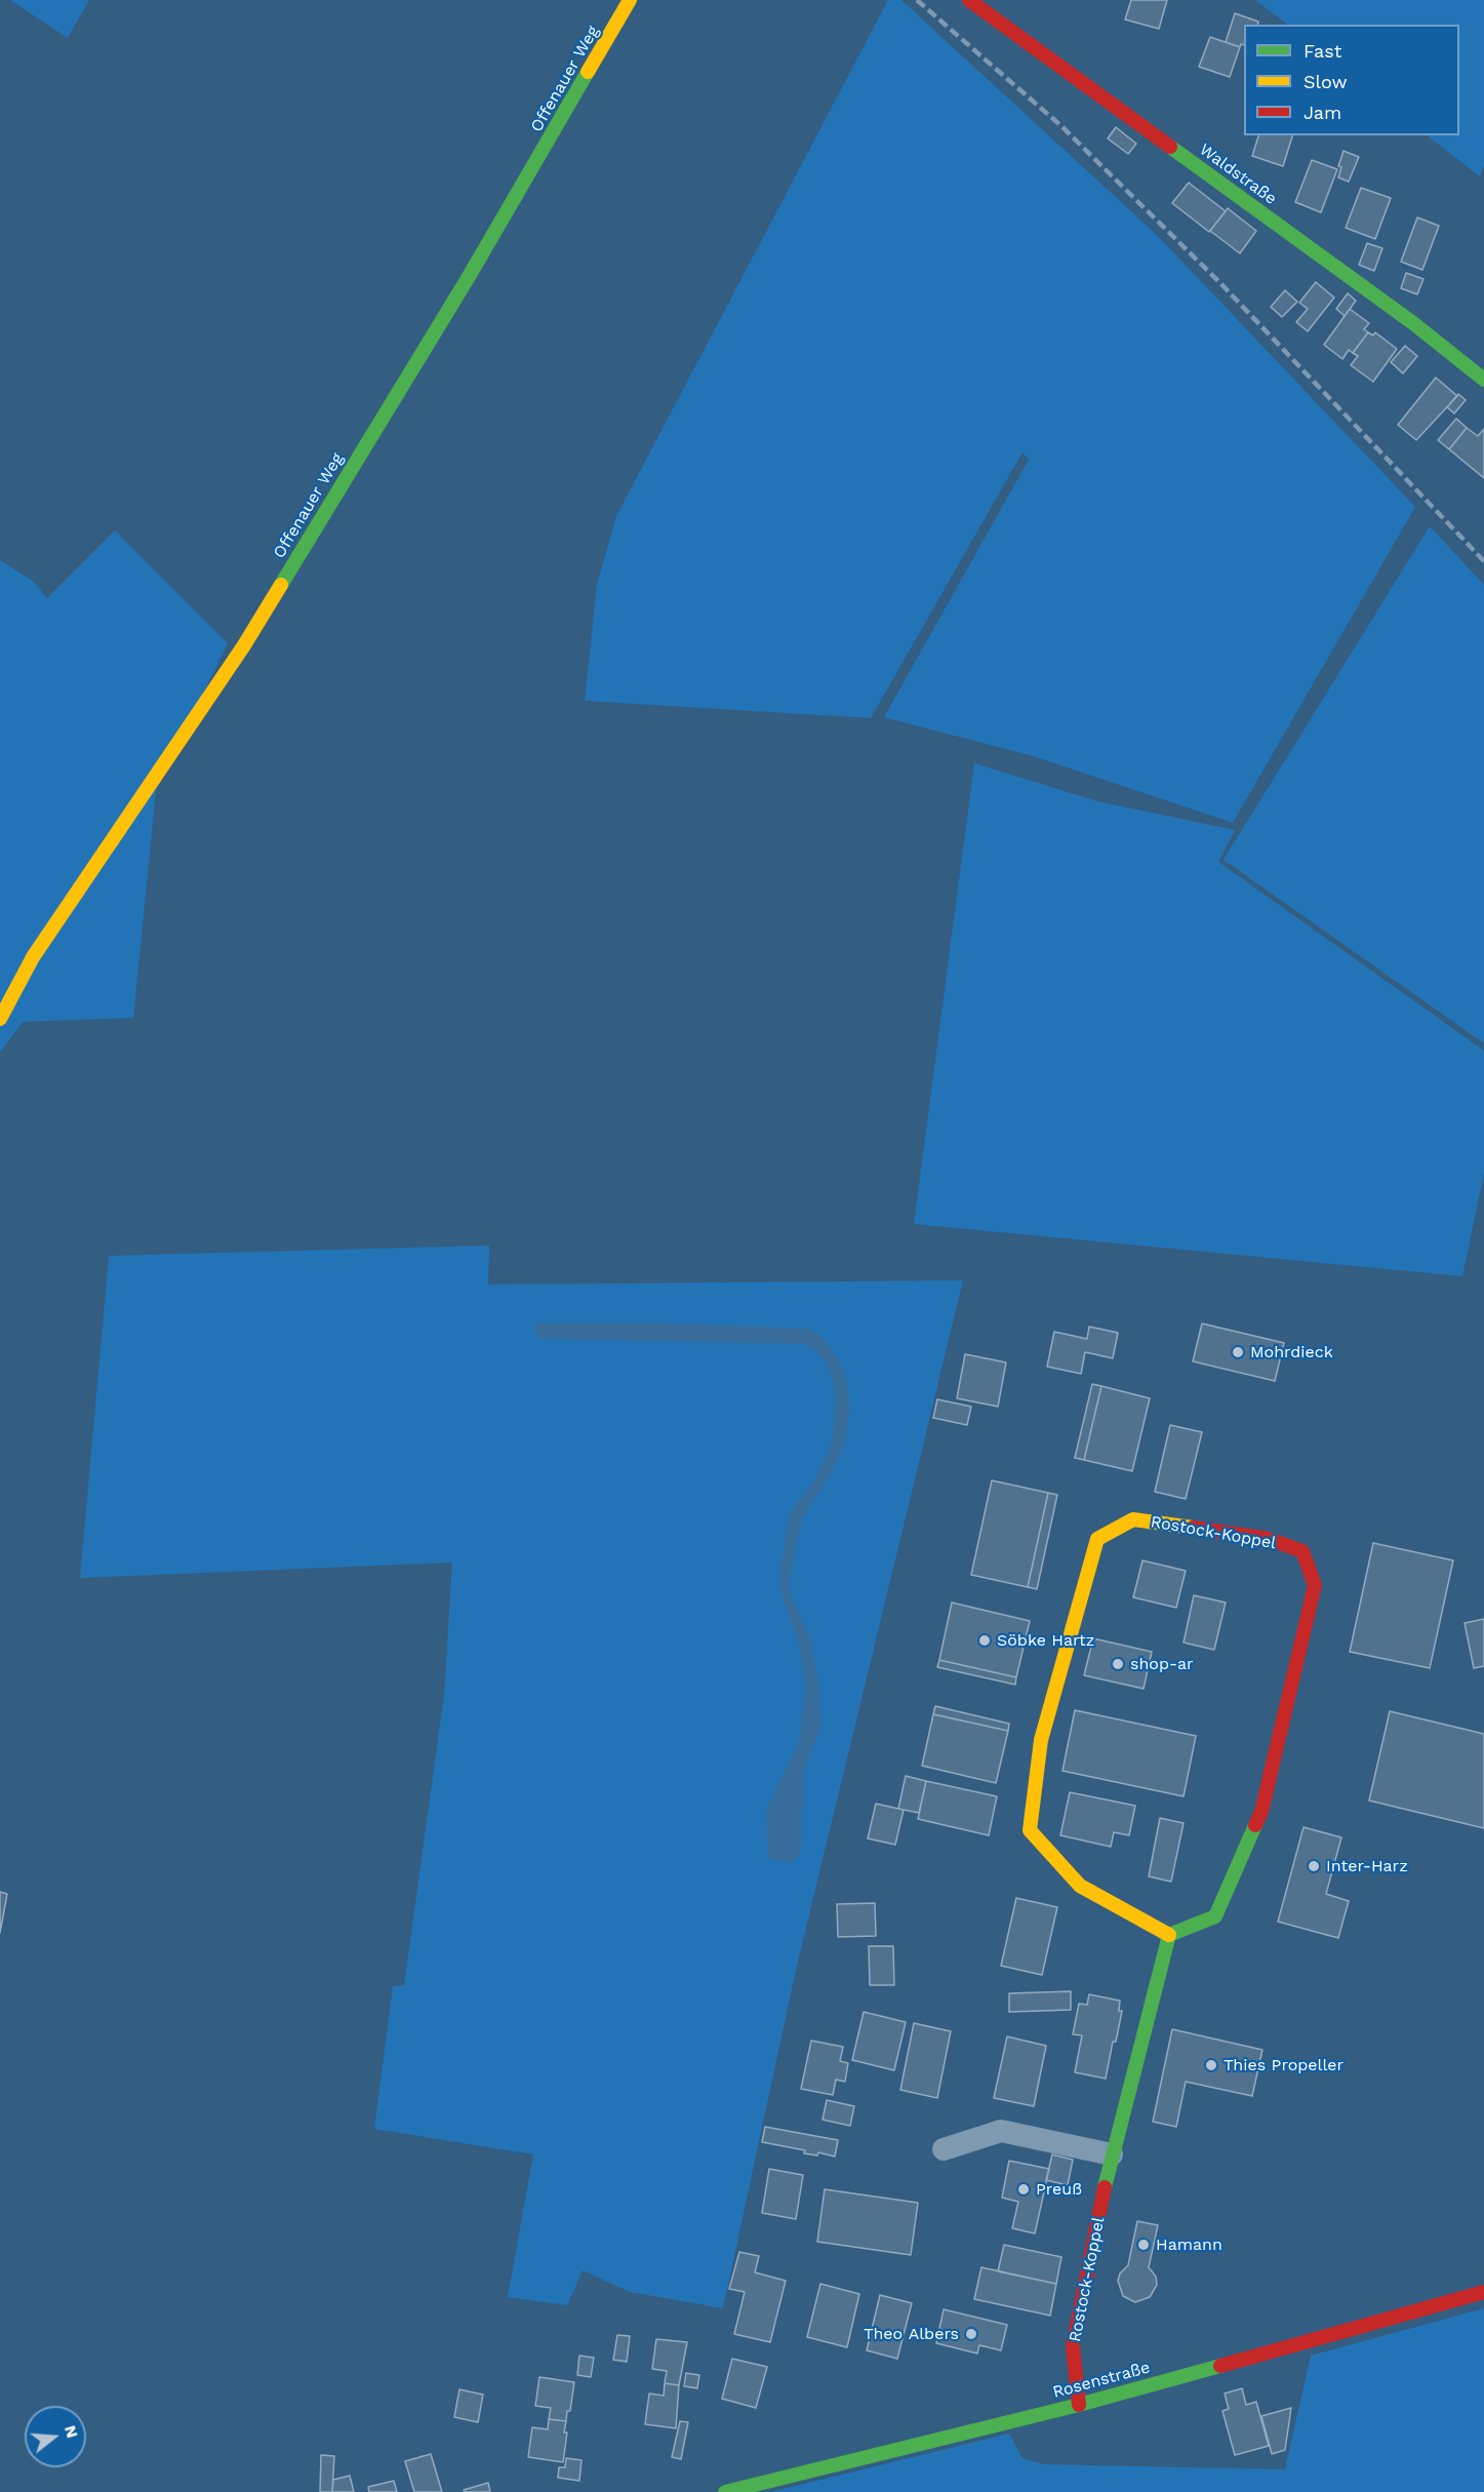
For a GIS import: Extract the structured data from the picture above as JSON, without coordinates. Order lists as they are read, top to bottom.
{
  "streets": {
    "street": [
      "Offenauer Weg",
      "Waldstraße",
      "Rostock-Koppel",
      "Rosenstraße"
    ]
  },
  "crossings": [
    ["Rostock-Koppel", "Rosenstraße"]
  ],
  "places": [
    "Mohrdieck",
    "Söbke Hartz",
    "shop-ar",
    "Inter-Harz",
    "Thies Propeller",
    "Preuß",
    "Hamann",
    "Theo Albers"
  ],
  "legend": ["Fast", "Slow", "Jam"],
  "north": "right"
}
